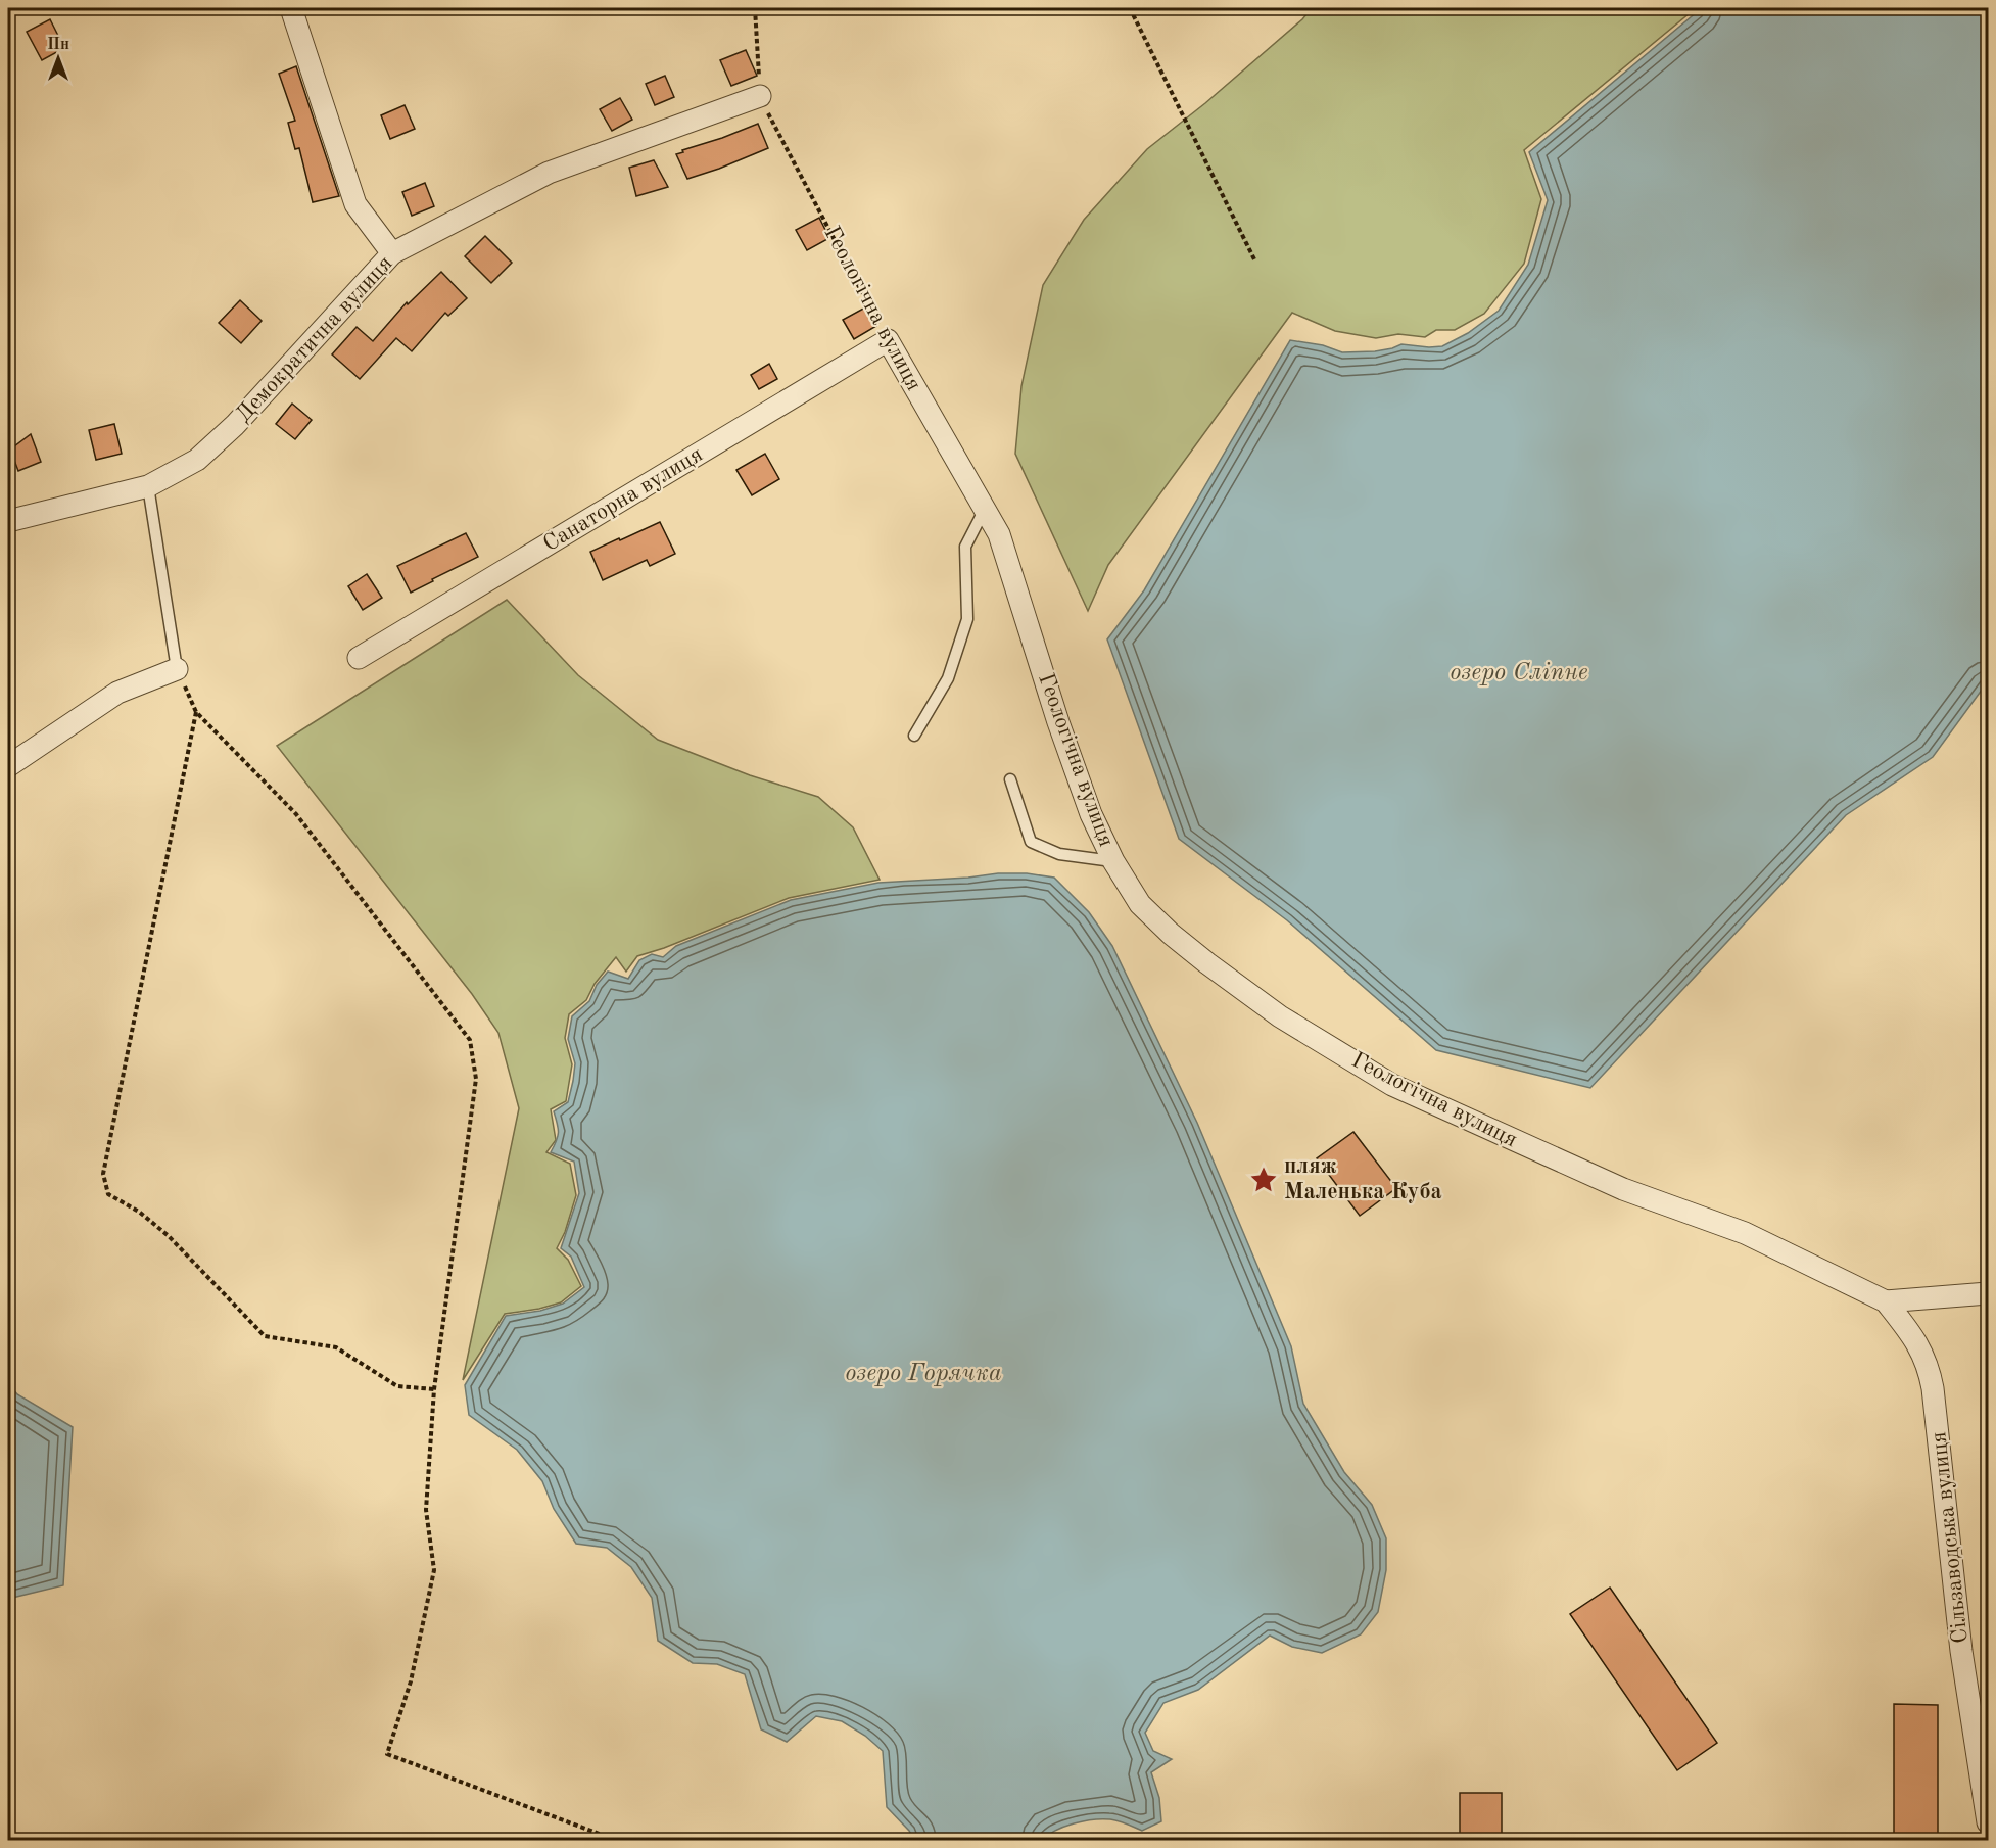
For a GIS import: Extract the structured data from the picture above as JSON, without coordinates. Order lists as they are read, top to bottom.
{
  "streets": {
    "street": [
      "Геологічна вулиця",
      "Демократична вулиця",
      "Санаторна вулиця",
      "Сільзаводська вулиця"
    ]
  },
  "crossings": [
    ["Геологічна вулиця", "Демократична вулиця"],
    ["Геологічна вулиця", "Санаторна вулиця"],
    ["Геологічна вулиця", "Сільзаводська вулиця"]
  ],
  "water": ["озеро Сліпне", "озеро Горячка"],
  "places": {
    "place": ["пляж Маленька Куба"]
  },
  "north": "top"
}
